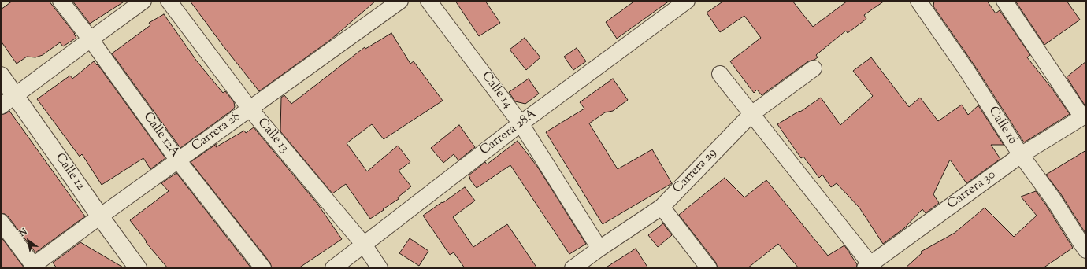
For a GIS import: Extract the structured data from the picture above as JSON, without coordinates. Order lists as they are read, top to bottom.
{
  "streets": {
    "street": [
      "Calle 14",
      "Calle 16",
      "Carrera 28",
      "Carrera 28A",
      "Calle 12A",
      "Calle 13",
      "Carrera 29",
      "Calle 12",
      "Carrera 30"
    ]
  },
  "crossings": [
    ["Calle 14", "Carrera 28A"],
    ["Calle 14", "Carrera 29"],
    ["Calle 16", "Carrera 30"],
    ["Carrera 28", "Calle 12A"],
    ["Carrera 28", "Calle 13"],
    ["Carrera 28", "Calle 12"],
    ["Carrera 28A", "Calle 13"]
  ],
  "north": "top left"
}
